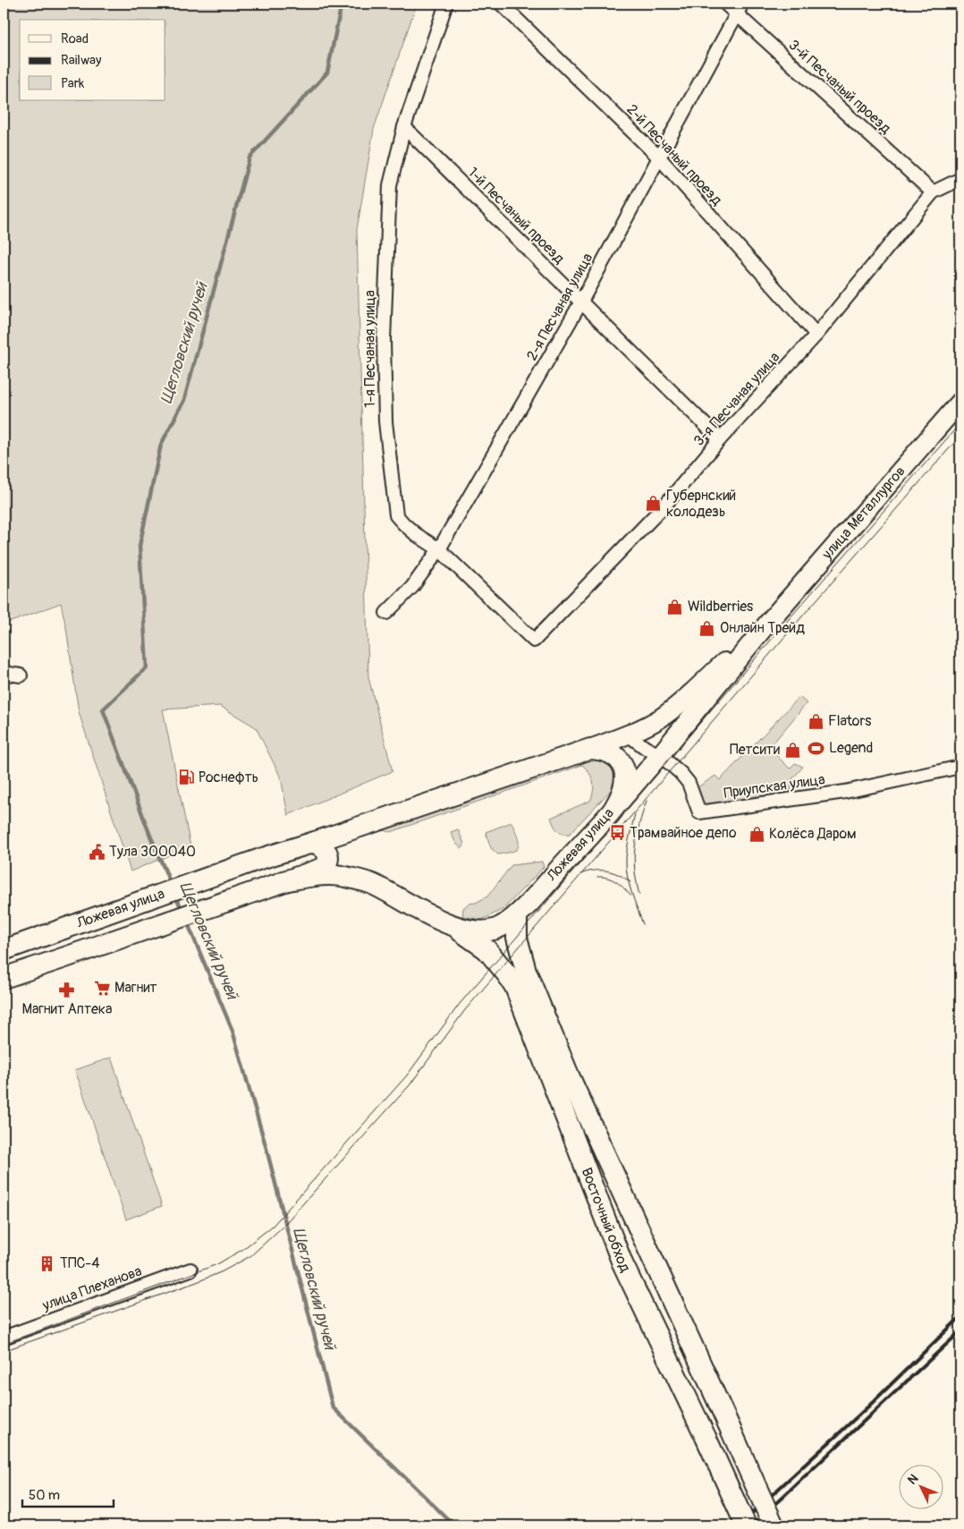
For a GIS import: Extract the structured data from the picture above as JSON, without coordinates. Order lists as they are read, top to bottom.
{
  "streets": {
    "main road": ["улица Металлургов", "Ложевая улица", "Восточный обход"],
    "street": [
      "3-й Песчаный проезд",
      "2-й Песчаный проезд",
      "1-й Песчаный проезд",
      "2-я Песчаная улица",
      "1-я Песчаная улица",
      "3-я Песчаная улица",
      "Приупская улица",
      "улица Плеханова"
    ]
  },
  "crossings": [
    ["3-й Песчаный проезд", "2-я Песчаная улица"],
    ["3-й Песчаный проезд", "3-я Песчаная улица"],
    ["2-й Песчаный проезд", "2-я Песчаная улица"],
    ["2-й Песчаный проезд", "3-я Песчаная улица"],
    ["1-й Песчаный проезд", "2-я Песчаная улица"],
    ["1-й Песчаный проезд", "1-я Песчаная улица"],
    ["1-й Песчаный проезд", "3-я Песчаная улица"],
    ["2-я Песчаная улица", "1-я Песчаная улица"],
    ["1-я Песчаная улица", "3-я Песчаная улица"],
    ["улица Металлургов", "Приупская улица"],
    ["улица Металлургов", "Ложевая улица"],
    ["Ложевая улица", "Восточный обход"]
  ],
  "water": ["Щегловский ручей"],
  "places": {
    "shop": [
      "Губернский колодезь",
      "Wildberries",
      "Онлайн Трейд",
      "Flators",
      "Петсити",
      "Колёса Даром"
    ],
    "sports": ["Legend"],
    "fuel station": ["Роснефть"],
    "bus stop": ["Трамвайное депо"],
    "public building": ["Тула 300040"],
    "supermarket": ["Магнит"],
    "pharmacy": ["Магнит Аптека"],
    "building": ["ТПС-4"]
  },
  "legend": ["Road", "Railway", "Park"],
  "scale_bar": "50 m",
  "north": "top left"
}
